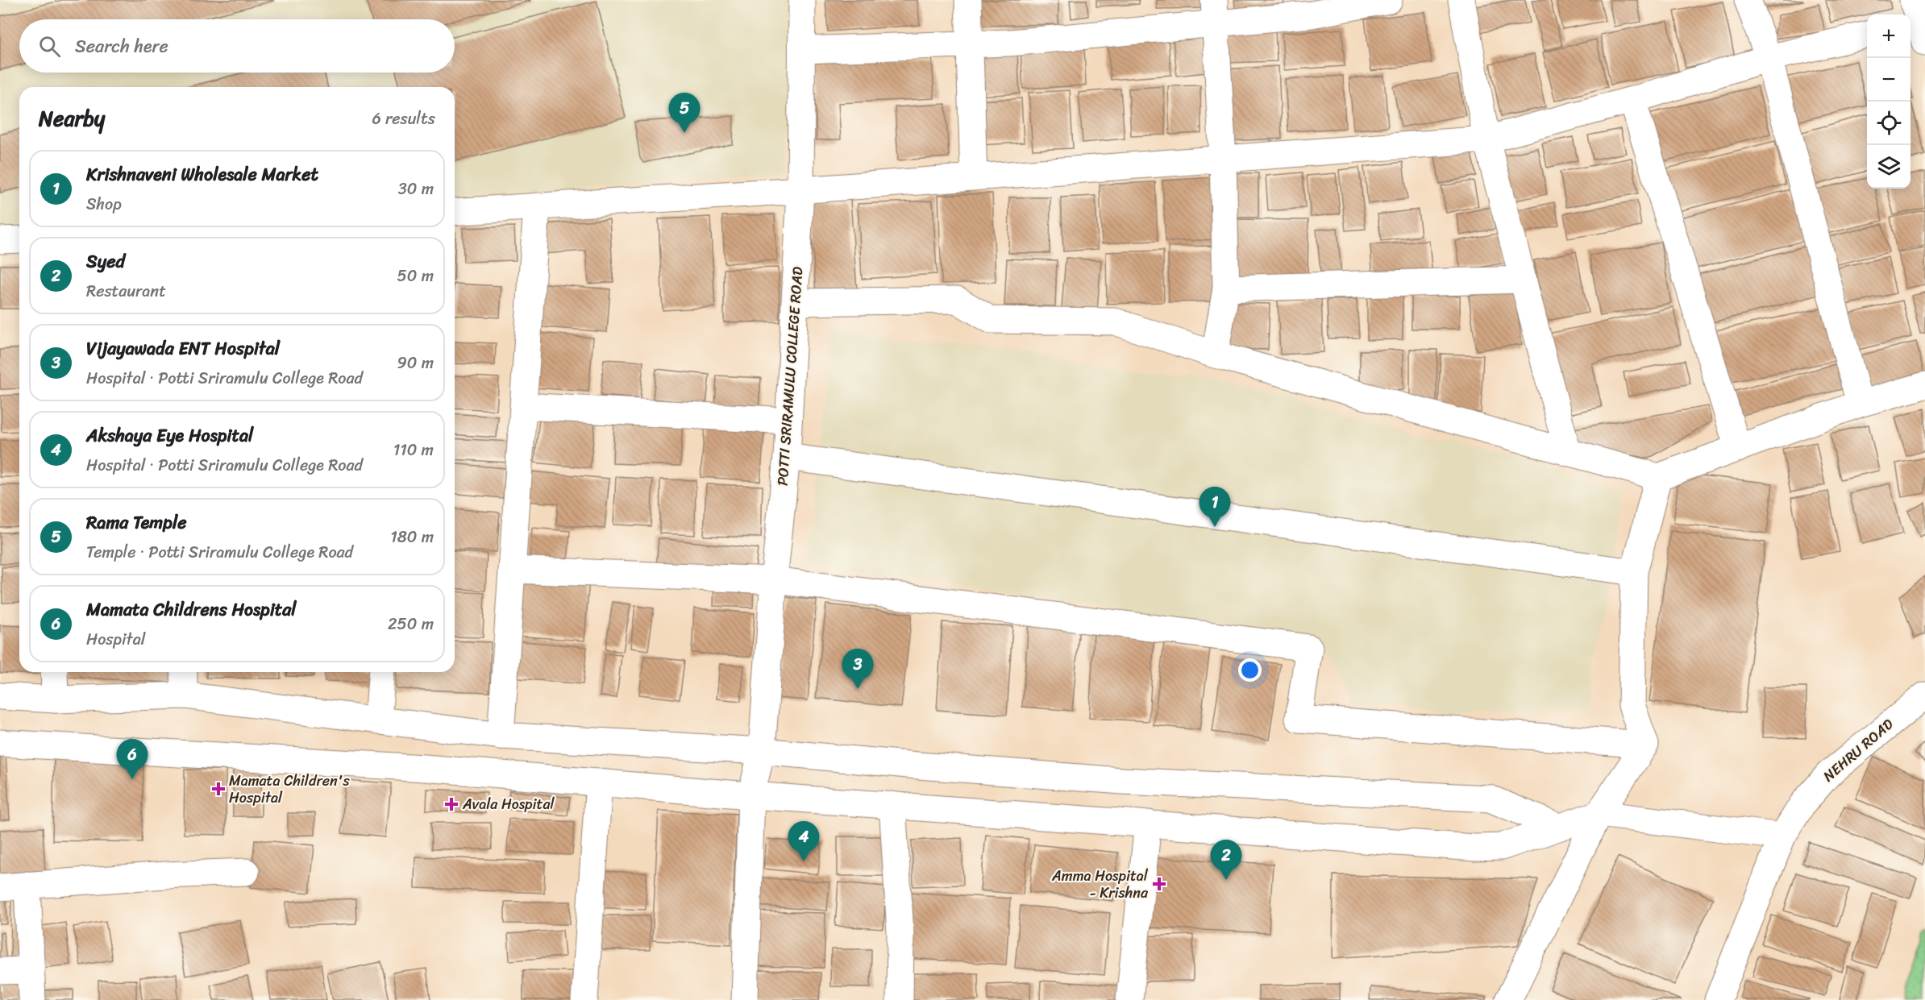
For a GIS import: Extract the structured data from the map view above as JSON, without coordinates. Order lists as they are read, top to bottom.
{
  "streets": {
    "street": ["POTTI SRIRAMULU COLLEGE ROAD", "NEHRU ROAD"]
  },
  "places": {
    "health": ["Mamata Children's Hospital", "Avala Hospital", "Amma Hospital - Krishna"]
  },
  "page": {
    "map_buttons": ["+", "−"],
    "search": "Search here",
    "heading": ["Nearby", "6 results"],
    "pins": [
      "5",
      "1",
      "3",
      "6",
      "4",
      "2"
    ],
    "list": [
      {
        "mark": "1",
        "name": "Krishnaveni Wholesale Market",
        "note": "Shop",
        "value": "30 m"
      },
      {
        "mark": "2",
        "name": "Syed",
        "note": "Restaurant",
        "value": "50 m"
      },
      {
        "mark": "3",
        "name": "Vijayawada ENT Hospital",
        "note": "Hospital · Potti Sriramulu College Road",
        "value": "90 m"
      },
      {
        "mark": "4",
        "name": "Akshaya Eye Hospital",
        "note": "Hospital · Potti Sriramulu College Road",
        "value": "110 m"
      },
      {
        "mark": "5",
        "name": "Rama Temple",
        "note": "Temple · Potti Sriramulu College Road",
        "value": "180 m"
      },
      {
        "mark": "6",
        "name": "Mamata Childrens Hospital",
        "note": "Hospital",
        "value": "250 m"
      }
    ]
  }
}
